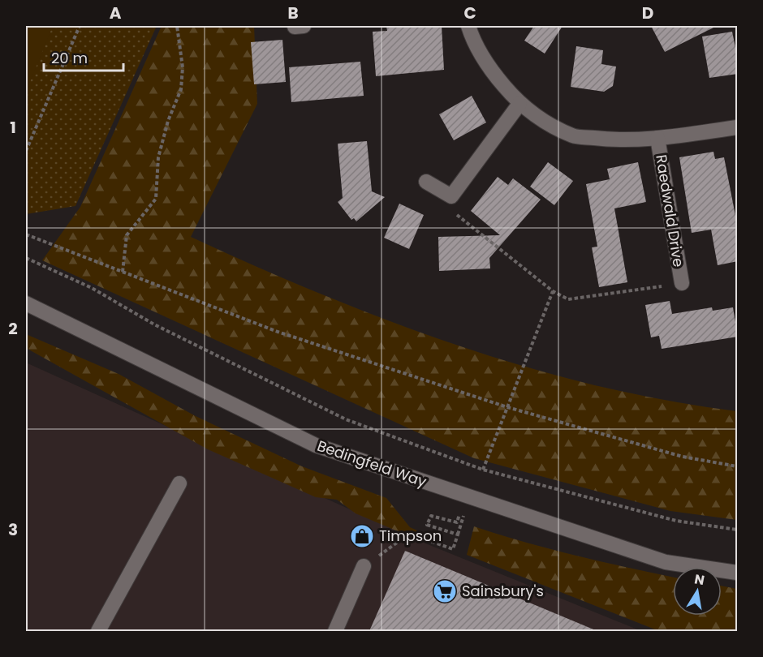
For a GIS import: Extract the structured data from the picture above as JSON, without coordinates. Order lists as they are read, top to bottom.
{
  "streets": {
    "street": ["Raedwald Drive", "Bedingfeld Way"]
  },
  "places": {
    "shop": ["Timpson"],
    "supermarket": ["Sainsbury's"]
  },
  "scale_bar": "20 m",
  "north": "top",
  "grid": {
    "columns": [
      "A",
      "B",
      "C",
      "D"
    ],
    "rows": ["1", "2", "3"]
  }
}
